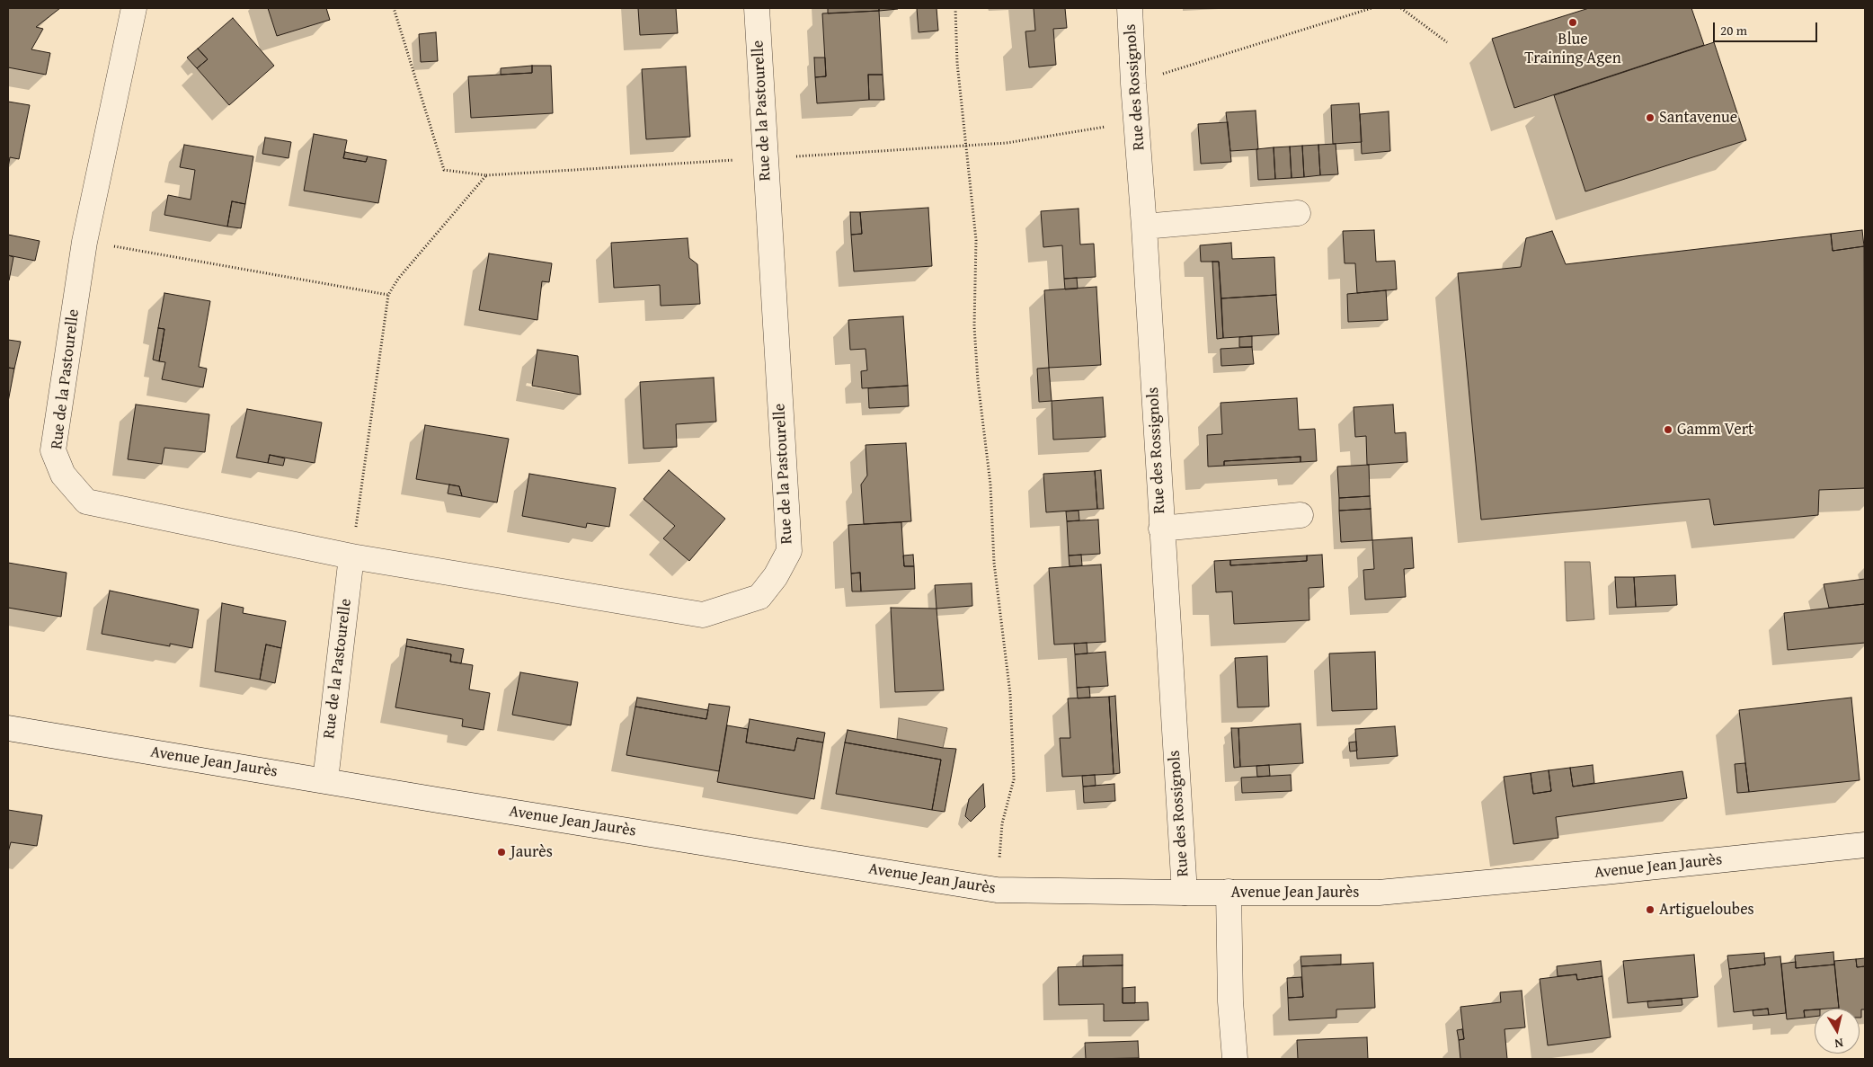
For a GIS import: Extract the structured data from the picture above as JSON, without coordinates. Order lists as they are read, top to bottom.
{
  "streets": {
    "street": ["Rue des Rossignols", "Rue de la Pastourelle", "Avenue Jean Jaurès"]
  },
  "crossings": [
    ["Rue des Rossignols", "Avenue Jean Jaurès"],
    ["Rue de la Pastourelle", "Avenue Jean Jaurès"]
  ],
  "places": [
    "Blue Training Agen",
    "Santavenue",
    "Gamm Vert",
    "Jaurès",
    "Artigueloubes"
  ],
  "scale_bar": "20 m",
  "north": "bottom"
}
